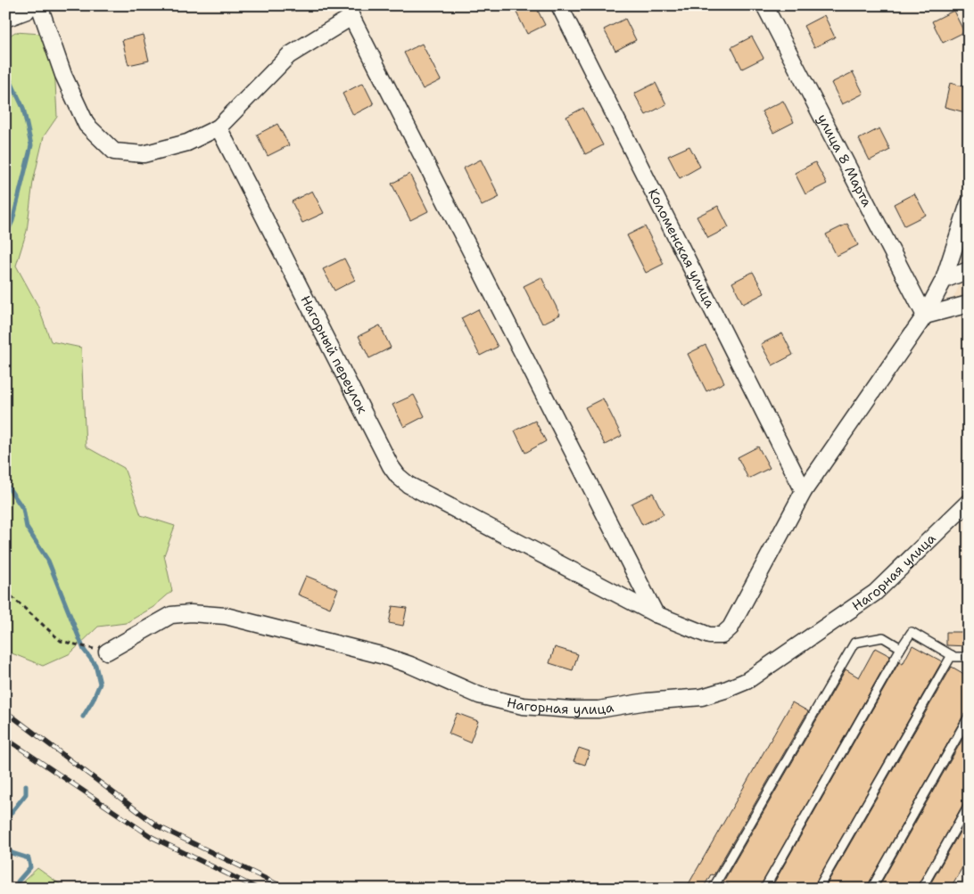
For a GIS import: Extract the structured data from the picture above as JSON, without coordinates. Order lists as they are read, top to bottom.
{
  "streets": {
    "street": [
      "улица 8 Марта",
      "Коломенская улица",
      "Нагорный переулок",
      "Нагорная улица"
    ]
  },
  "crossings": [
    ["Коломенская улица", "Нагорный переулок"]
  ]
}
